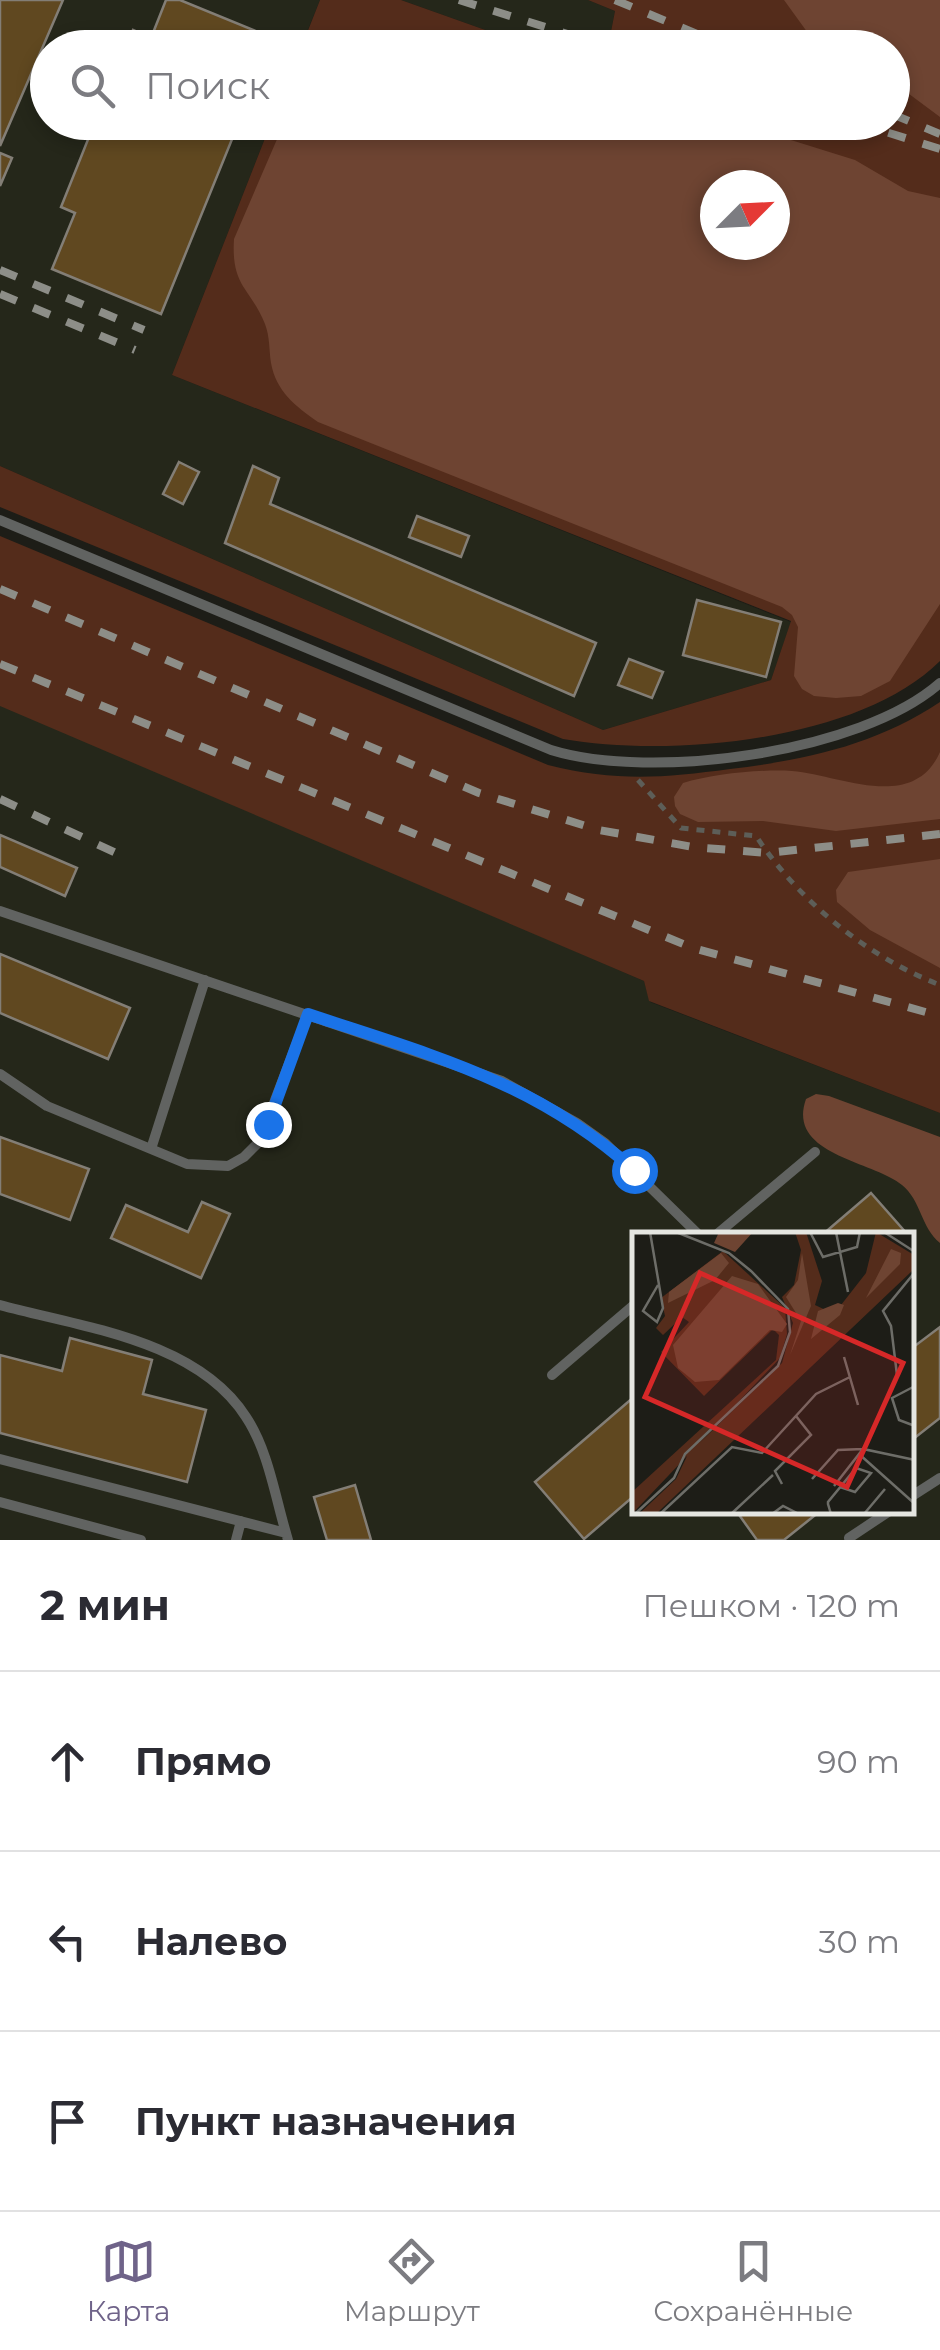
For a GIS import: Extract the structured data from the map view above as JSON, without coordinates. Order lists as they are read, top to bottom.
{
  "north": "top right",
  "page": {
    "search": "Поиск",
    "heading": ["2 мин", "Пешком · 120 m"],
    "list": [
      ["Прямо", "90 m"],
      ["Налево", "30 m"],
      "Пункт назначения"
    ],
    "nav": ["Карта", "Маршрут", "Сохранённые"]
  }
}
